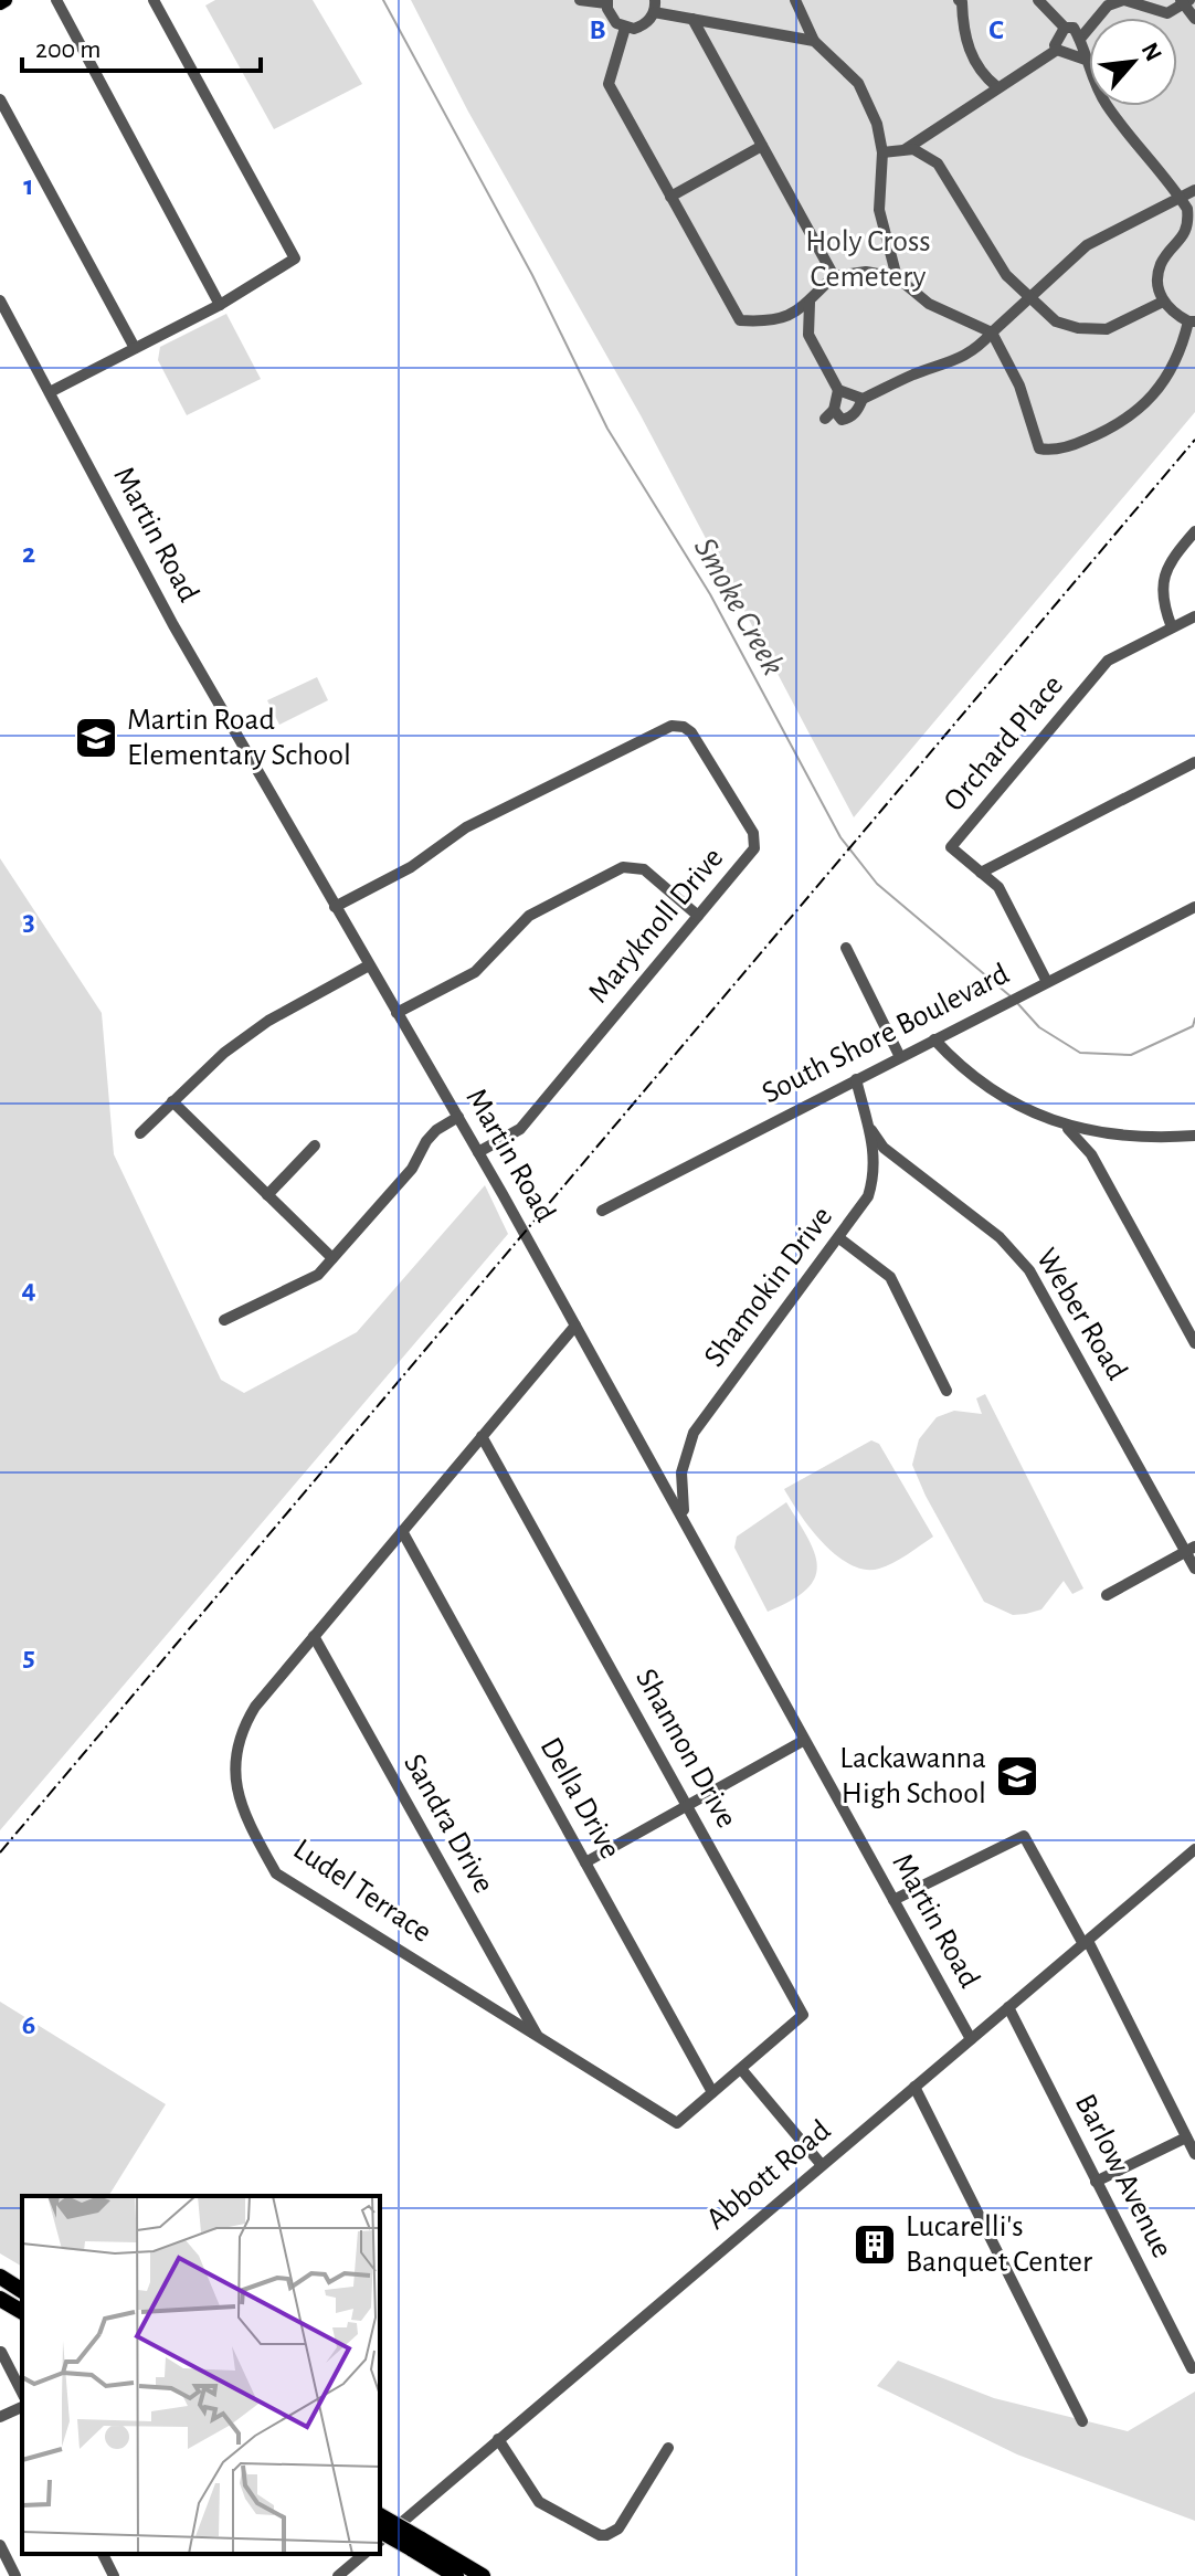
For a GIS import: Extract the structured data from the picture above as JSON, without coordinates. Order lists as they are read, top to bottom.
{
  "streets": {
    "street": [
      "Martin Road",
      "Orchard Place",
      "Maryknoll Drive",
      "South Shore Boulevard",
      "Shamokin Drive",
      "Weber Road",
      "Shannon Drive",
      "Della Drive",
      "Sandra Drive",
      "Ludel Terrace",
      "Abbott Road",
      "Barlow Avenue"
    ]
  },
  "crossings": [
    ["Martin Road", "Maryknoll Drive"],
    ["Martin Road", "Shamokin Drive"],
    ["Martin Road", "Ludel Terrace"],
    ["Martin Road", "Abbott Road"],
    ["Orchard Place", "South Shore Boulevard"],
    ["South Shore Boulevard", "Shamokin Drive"],
    ["Shamokin Drive", "Weber Road"],
    ["Shannon Drive", "Ludel Terrace"],
    ["Della Drive", "Ludel Terrace"],
    ["Sandra Drive", "Ludel Terrace"],
    ["Abbott Road", "Barlow Avenue"]
  ],
  "water": ["Smoke Creek"],
  "parks": ["Holy Cross Cemetery"],
  "places": {
    "school or university": ["Martin Road Elementary School", "Lackawanna High School"],
    "building": ["Lucarelli's Banquet Center"]
  },
  "scale_bar": "200 m",
  "north": "top right",
  "grid": {
    "columns": ["B", "C"],
    "rows": [
      "1",
      "2",
      "3",
      "4",
      "5",
      "6"
    ]
  }
}
